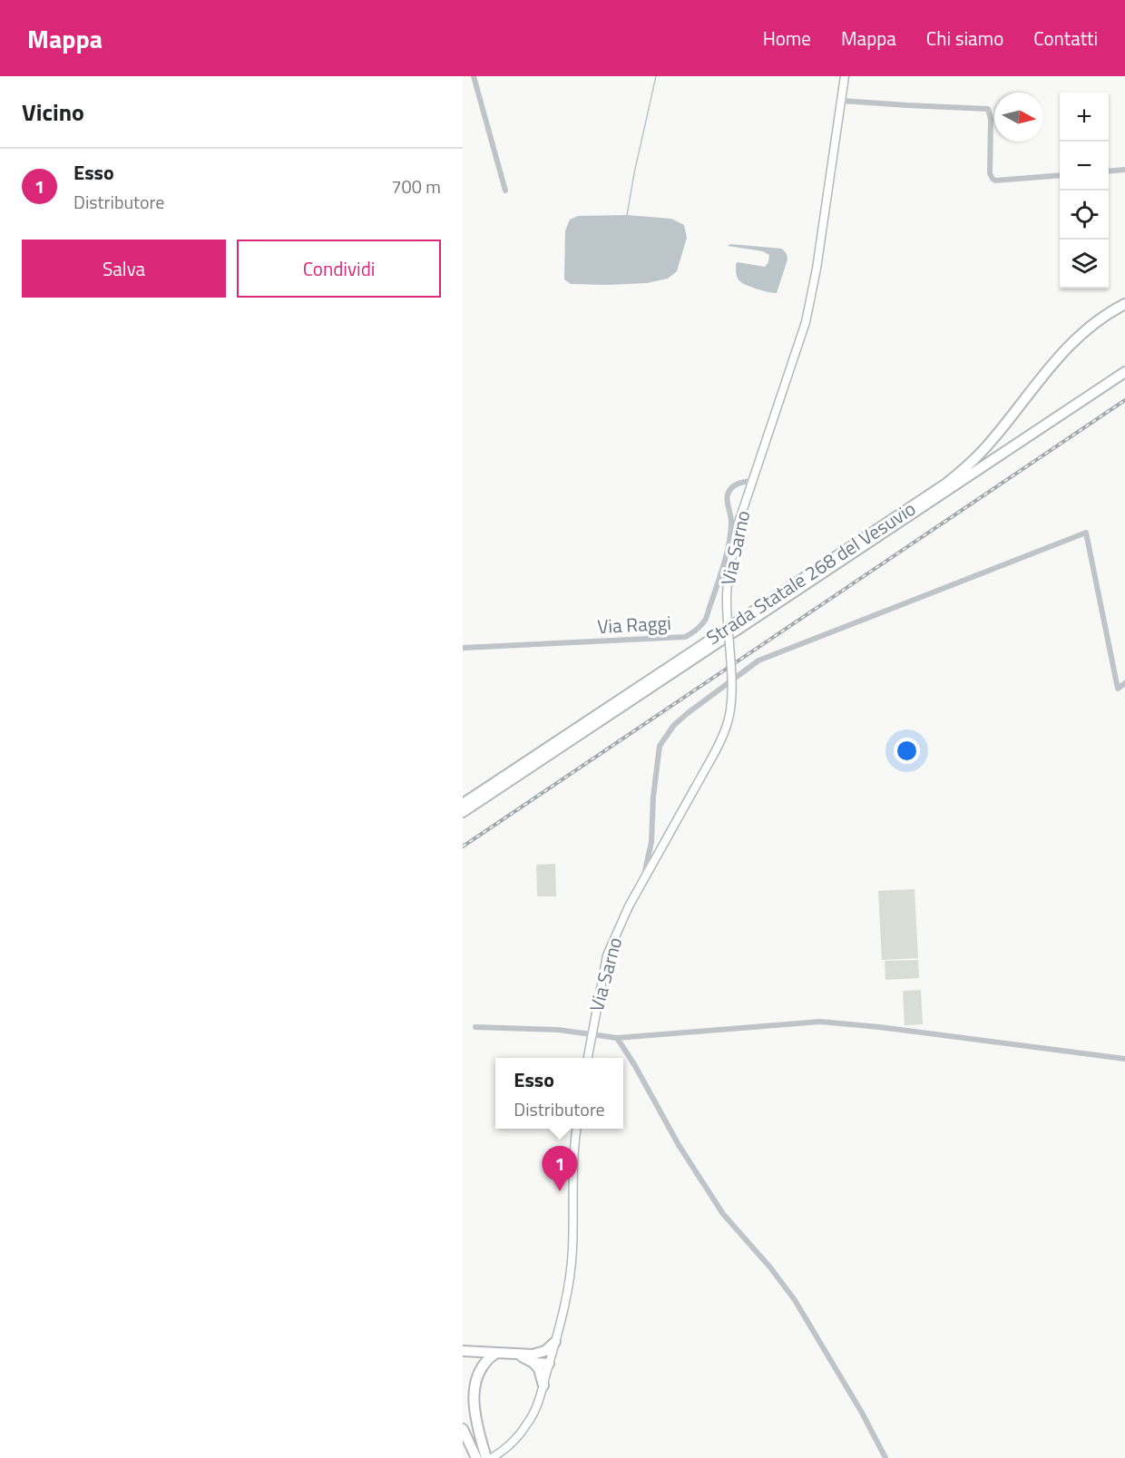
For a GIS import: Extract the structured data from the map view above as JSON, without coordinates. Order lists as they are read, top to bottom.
{
  "streets": {
    "highway": ["Strada Statale 268 del Vesuvio"],
    "street": ["Via Sarno", "Via Raggi"]
  },
  "crossings": [
    ["Via Sarno", "Via Raggi"]
  ],
  "north": "right",
  "page": {
    "header": "Mappa",
    "nav": [
      "Home",
      "Mappa",
      "Chi siamo",
      "Contatti"
    ],
    "heading": "Vicino",
    "map_buttons": ["+", "−"],
    "list": [
      {
        "mark": "1",
        "name": "Esso",
        "note": "Distributore",
        "value": "700 m"
      }
    ],
    "buttons": ["Salva", "Condividi"],
    "popup": ["Esso", "Distributore"],
    "pins": "1"
  }
}
